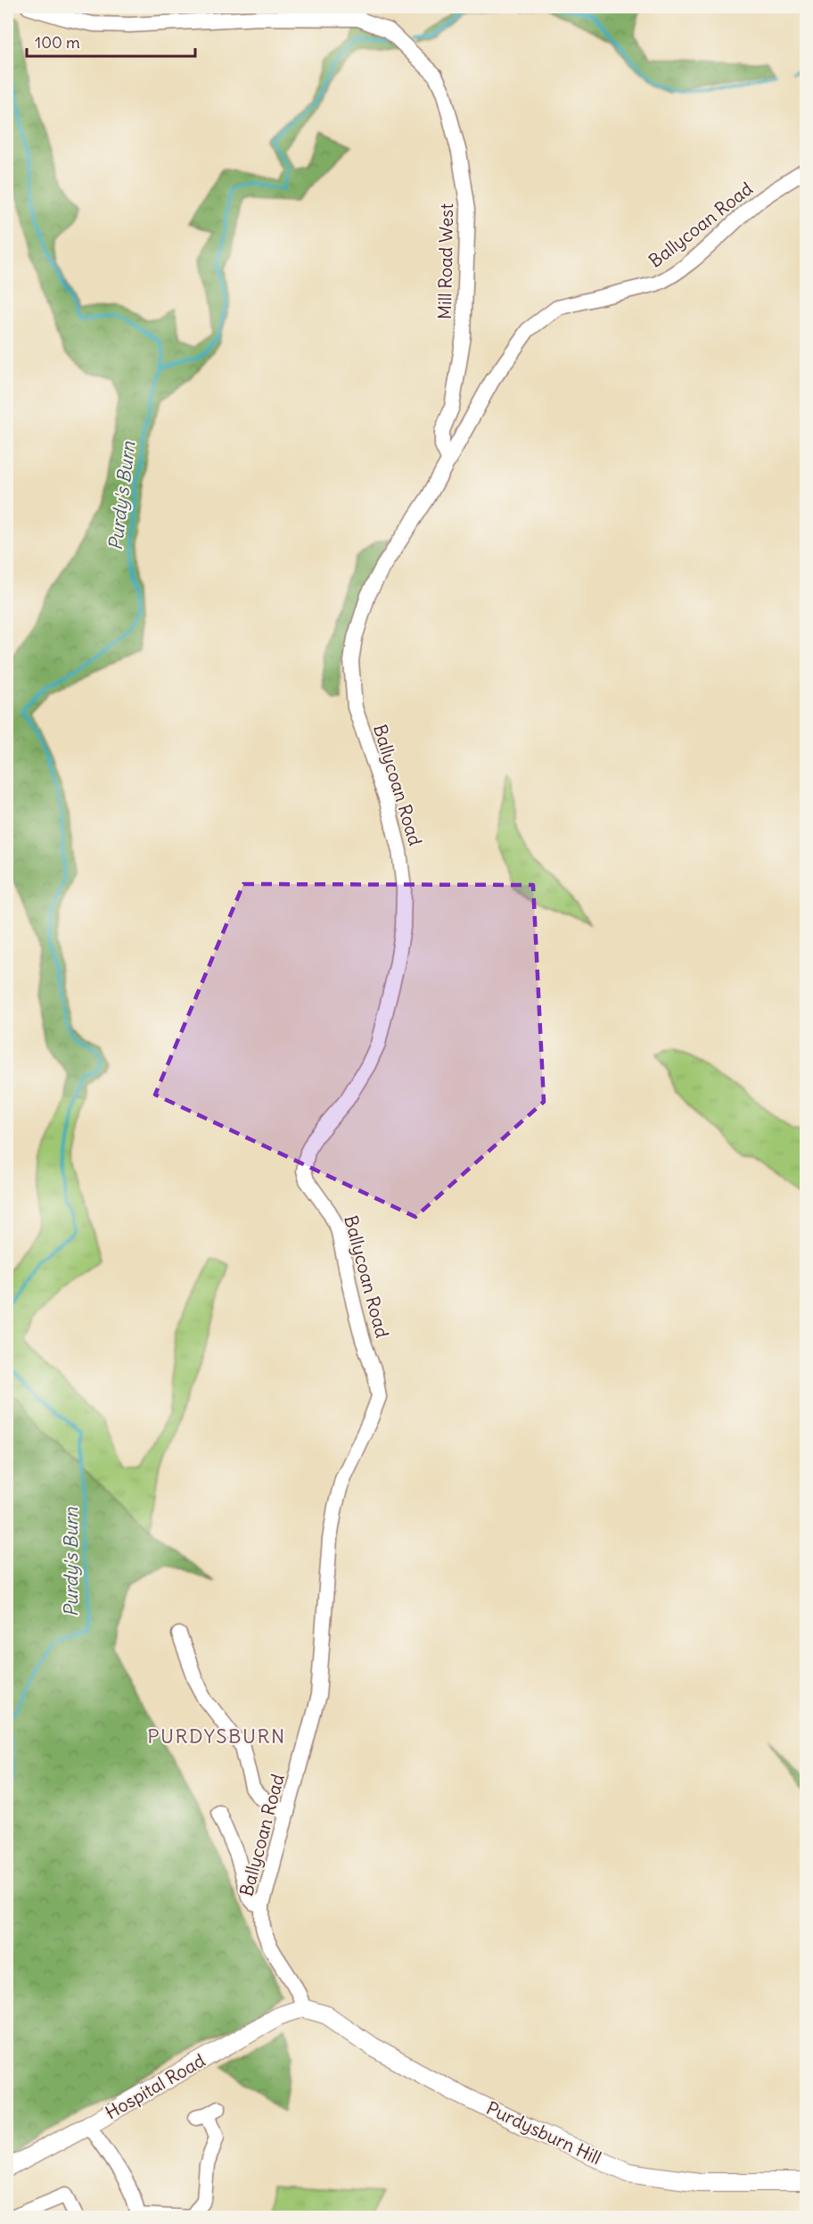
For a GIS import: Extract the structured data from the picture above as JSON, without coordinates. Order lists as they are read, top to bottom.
{
  "streets": {
    "main road": ["Hospital Road", "Purdysburn Hill"],
    "street": ["Ballycoan Road", "Mill Road West"]
  },
  "crossings": [
    ["Ballycoan Road", "Mill Road West"],
    ["Ballycoan Road", "Hospital Road"],
    ["Ballycoan Road", "Purdysburn Hill"],
    ["Hospital Road", "Purdysburn Hill"]
  ],
  "districts": ["PURDYSBURN"],
  "water": ["Purdy's Burn"],
  "scale_bar": "100 m"
}
